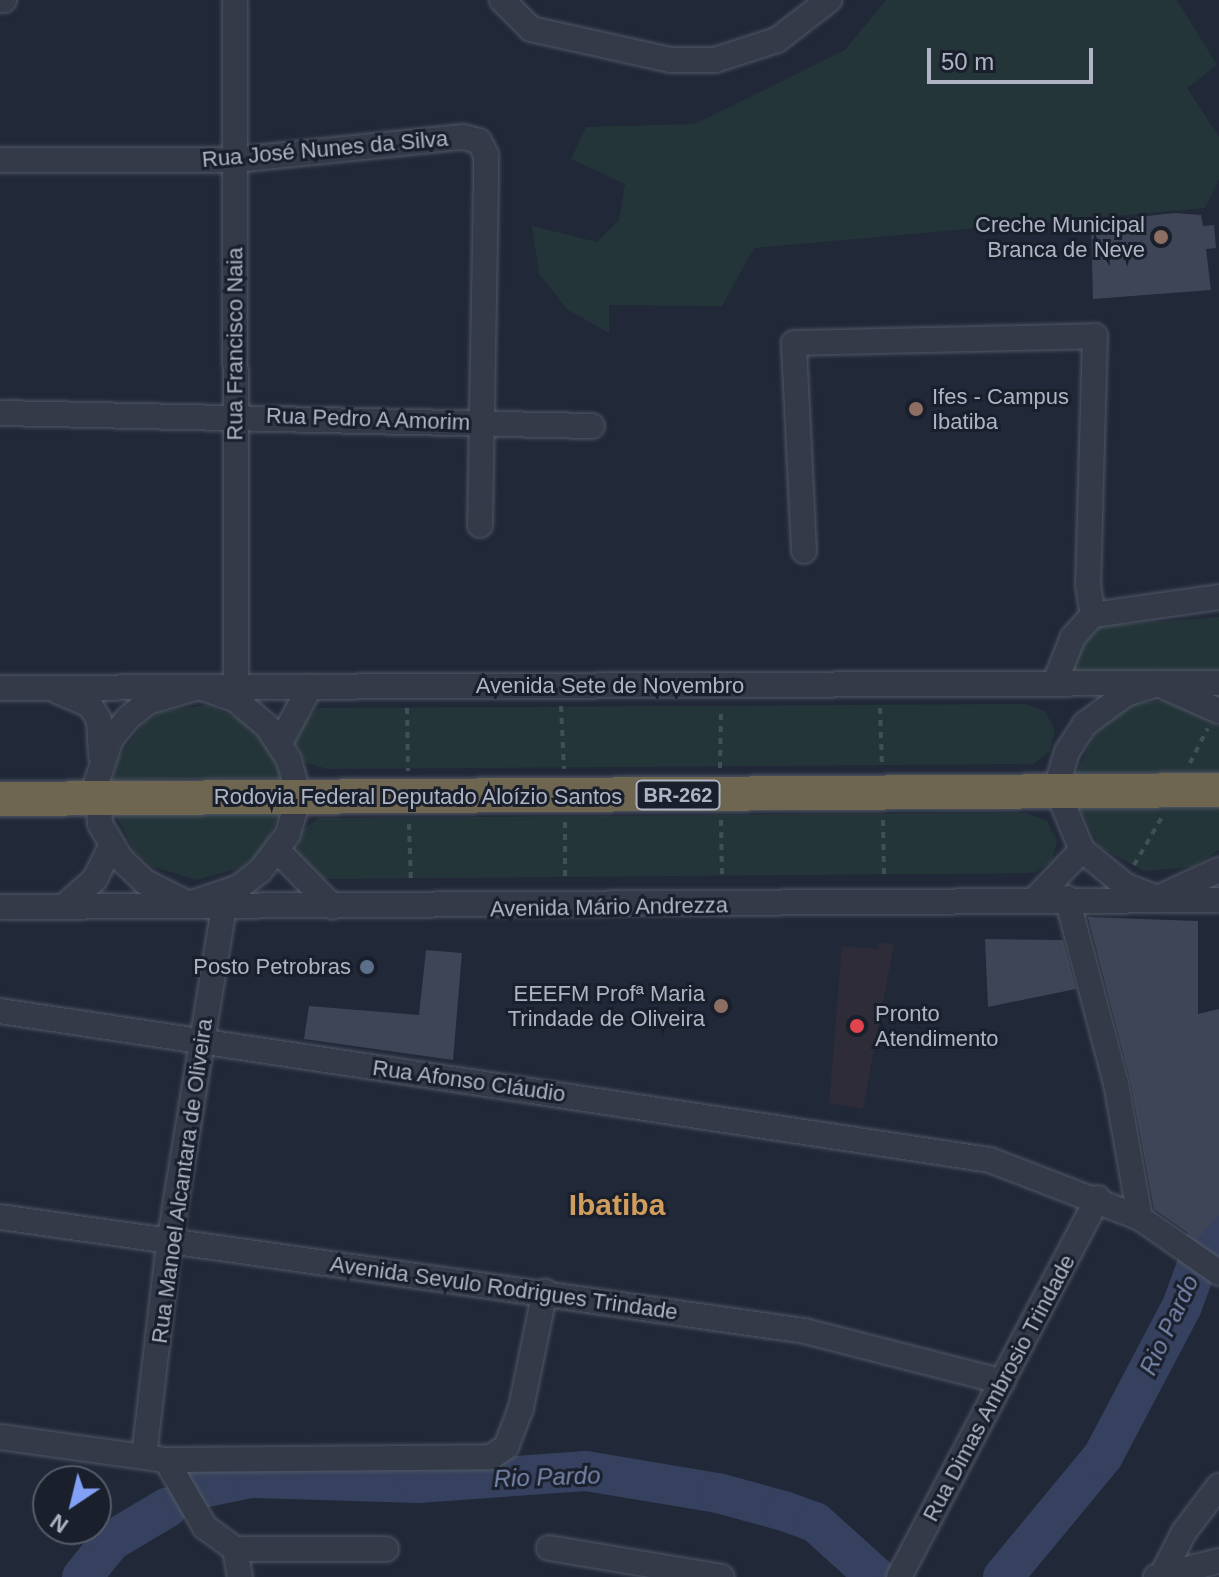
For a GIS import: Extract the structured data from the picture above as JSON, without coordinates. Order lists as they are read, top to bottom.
{
  "streets": {
    "highway": ["BR-262", "Rodovia Federal Deputado Aloízio Santos"],
    "street": [
      "Rua José Nunes da Silva",
      "Rua Francisco Naia",
      "Rua Pedro A Amorim",
      "Avenida Sete de Novembro",
      "Avenida Mário Andrezza",
      "Rua Afonso Cláudio",
      "Rua Manoel Alcantara de Oliveira",
      "Avenida Sevulo Rodrigues Trindade",
      "Rua Dimas Ambrosio Trindade"
    ]
  },
  "crossings": [
    ["Rua José Nunes da Silva", "Rua Francisco Naia"],
    ["Rua José Nunes da Silva", "Rua Pedro A Amorim"],
    ["Rua Francisco Naia", "Rua Pedro A Amorim"],
    ["Rua Francisco Naia", "Avenida Sete de Novembro"],
    ["Avenida Mário Andrezza", "Rua Manoel Alcantara de Oliveira"],
    ["Rua Afonso Cláudio", "Rua Manoel Alcantara de Oliveira"],
    ["Rua Afonso Cláudio", "Rua Dimas Ambrosio Trindade"],
    ["Rua Manoel Alcantara de Oliveira", "Avenida Sevulo Rodrigues Trindade"],
    ["Avenida Sevulo Rodrigues Trindade", "Rua Dimas Ambrosio Trindade"]
  ],
  "districts": ["Ibatiba"],
  "water": ["Rio Pardo"],
  "places": [
    "Creche Municipal Branca de Neve",
    "Ifes - Campus Ibatiba",
    "Posto Petrobras",
    "EEEFM Profª Maria Trindade de Oliveira",
    "Pronto Atendimento"
  ],
  "scale_bar": "50 m",
  "north": "bottom left"
}
